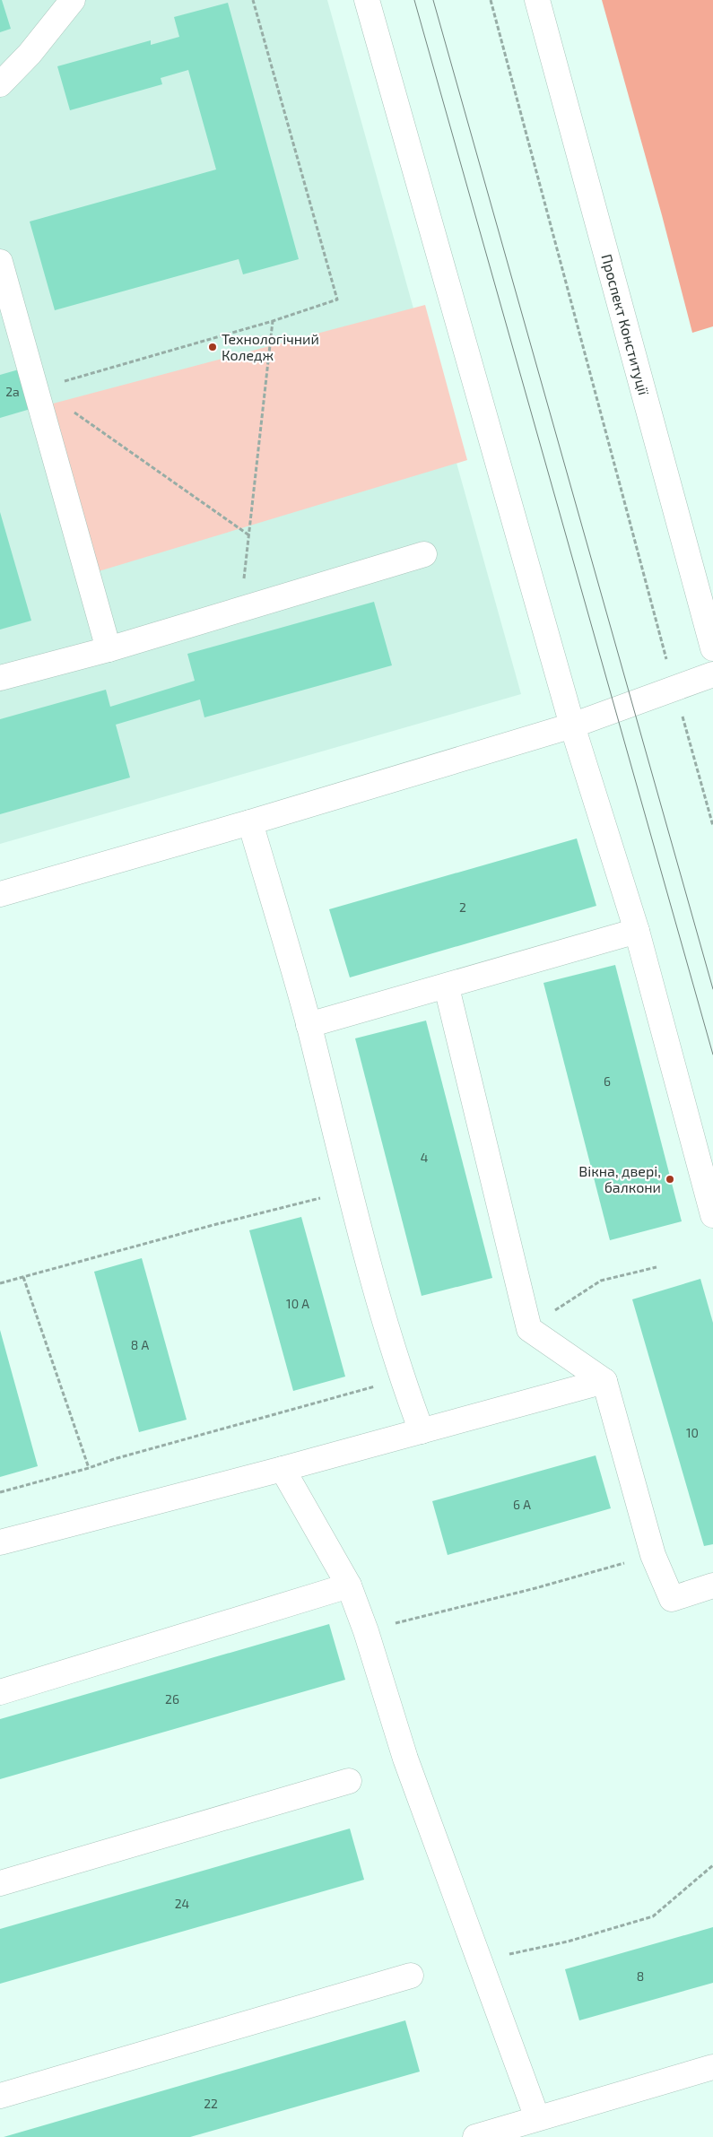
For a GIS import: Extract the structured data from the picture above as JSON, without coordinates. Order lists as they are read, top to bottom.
{
  "streets": {
    "street": ["Проспект Конституції"]
  },
  "places": ["Технологічний Коледж", "Вікна, двері, балкони"],
  "house_numbers": [
    "2а",
    "2",
    "6",
    "4",
    "10 А",
    "8 А",
    "10",
    "6 А",
    "26",
    "24",
    "8",
    "22"
  ]
}
